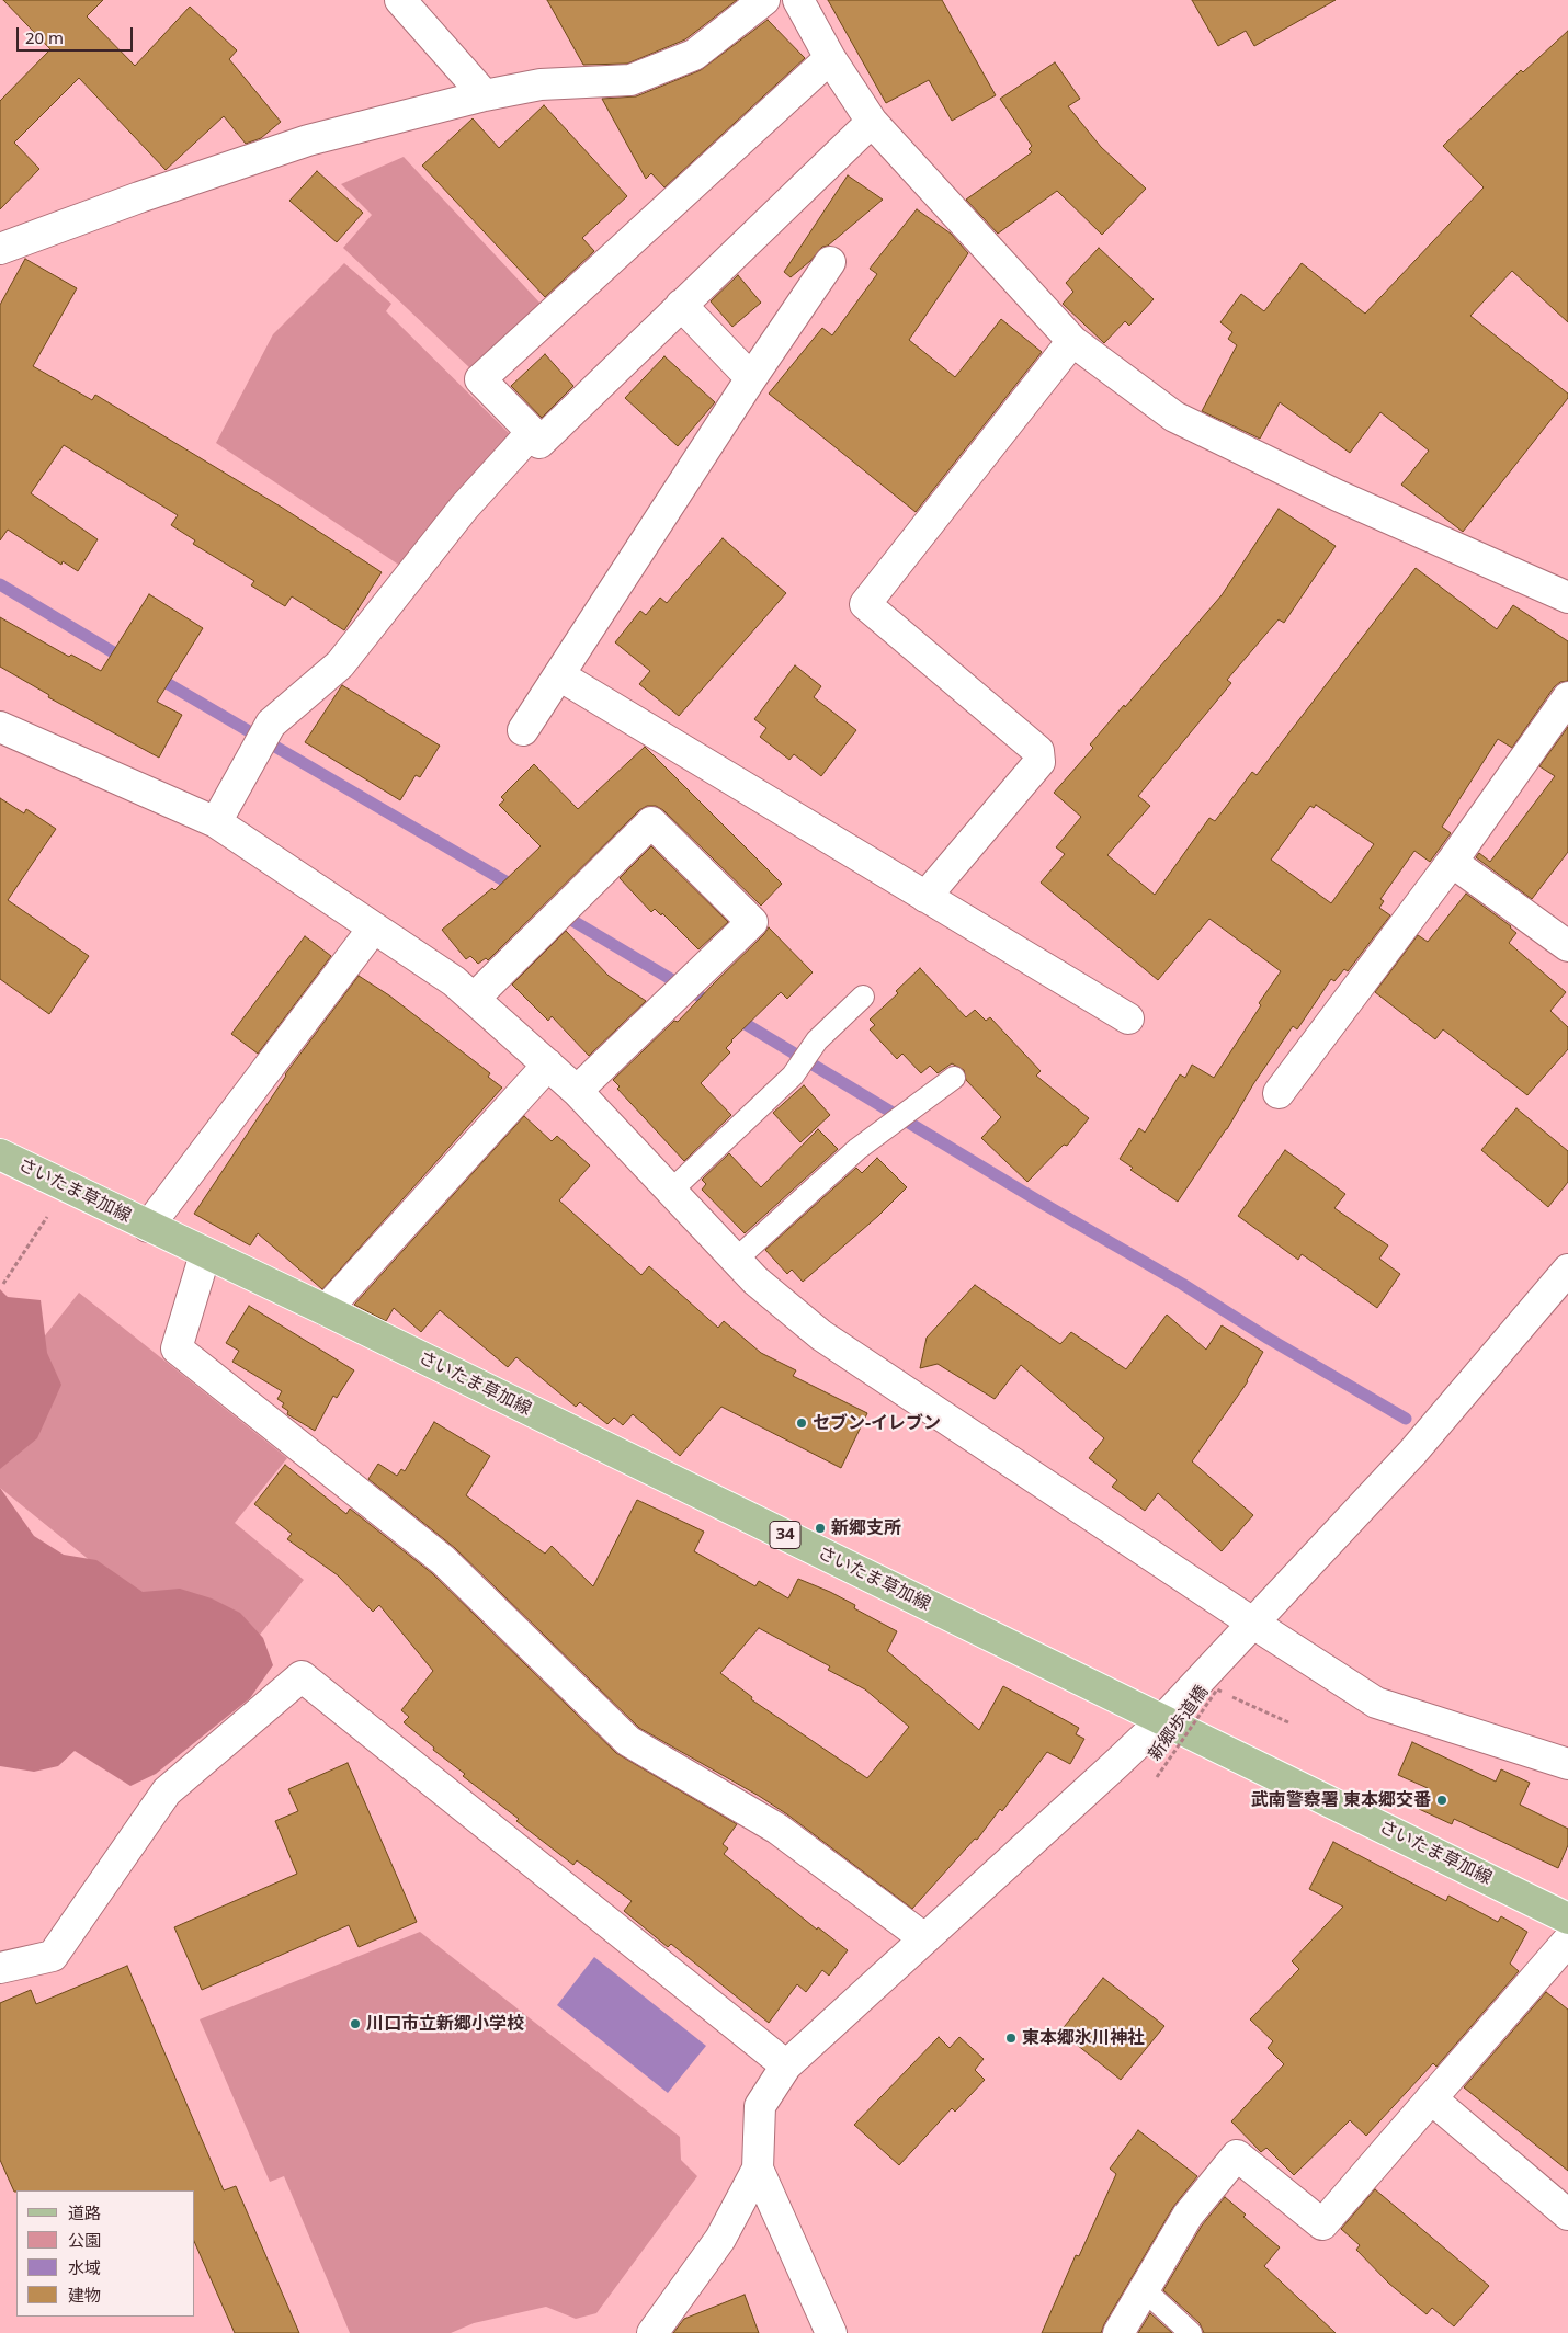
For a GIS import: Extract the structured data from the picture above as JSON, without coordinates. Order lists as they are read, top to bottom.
{
  "streets": {
    "main road": ["さいたま草加線", "34"],
    "path": ["新郷歩道橋"]
  },
  "places": [
    "セブン-イレブン",
    "新郷支所",
    "武南警察署 東本郷交番",
    "川口市立新郷小学校",
    "東本郷氷川神社"
  ],
  "legend": [
    "道路",
    "公園",
    "水域",
    "建物"
  ],
  "scale_bar": "20 m"
}
